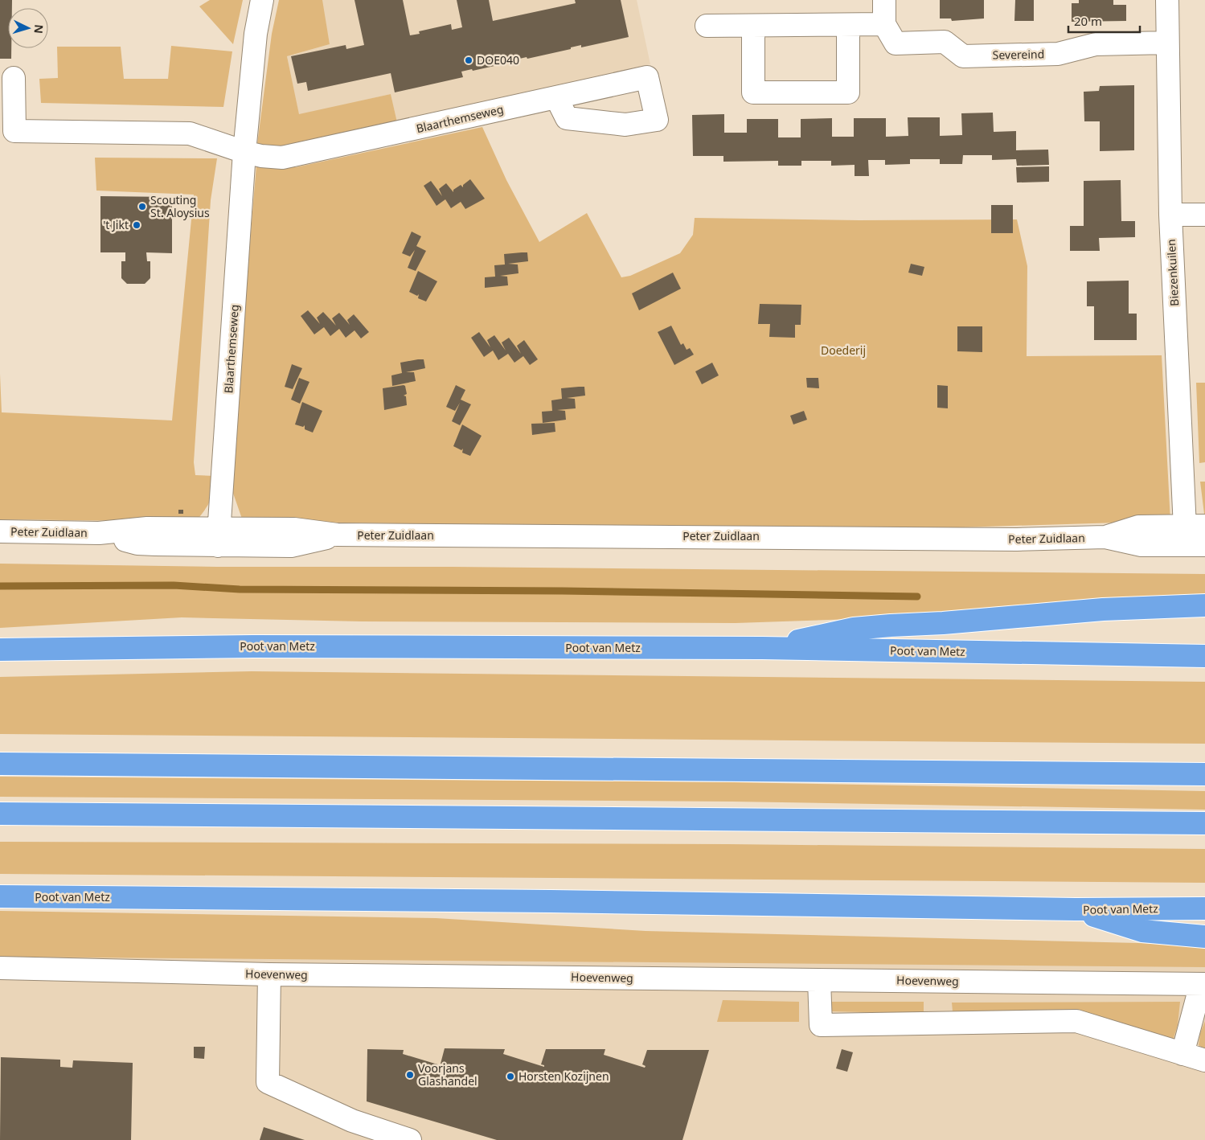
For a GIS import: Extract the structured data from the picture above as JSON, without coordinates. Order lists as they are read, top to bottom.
{
  "streets": {
    "highway": ["Poot van Metz"],
    "street": [
      "Severeind",
      "Blaarthemseweg",
      "Biezenkuilen",
      "Peter Zuidlaan",
      "Hoevenweg"
    ]
  },
  "crossings": [
    ["Severeind", "Biezenkuilen"],
    ["Blaarthemseweg", "Peter Zuidlaan"],
    ["Biezenkuilen", "Peter Zuidlaan"]
  ],
  "parks": ["Doederij"],
  "places": [
    "DOE040",
    "Scouting St. Aloysius",
    "'t Jikt",
    "Voorjans Glashandel",
    "Horsten Kozijnen"
  ],
  "scale_bar": "20 m",
  "north": "right"
}
